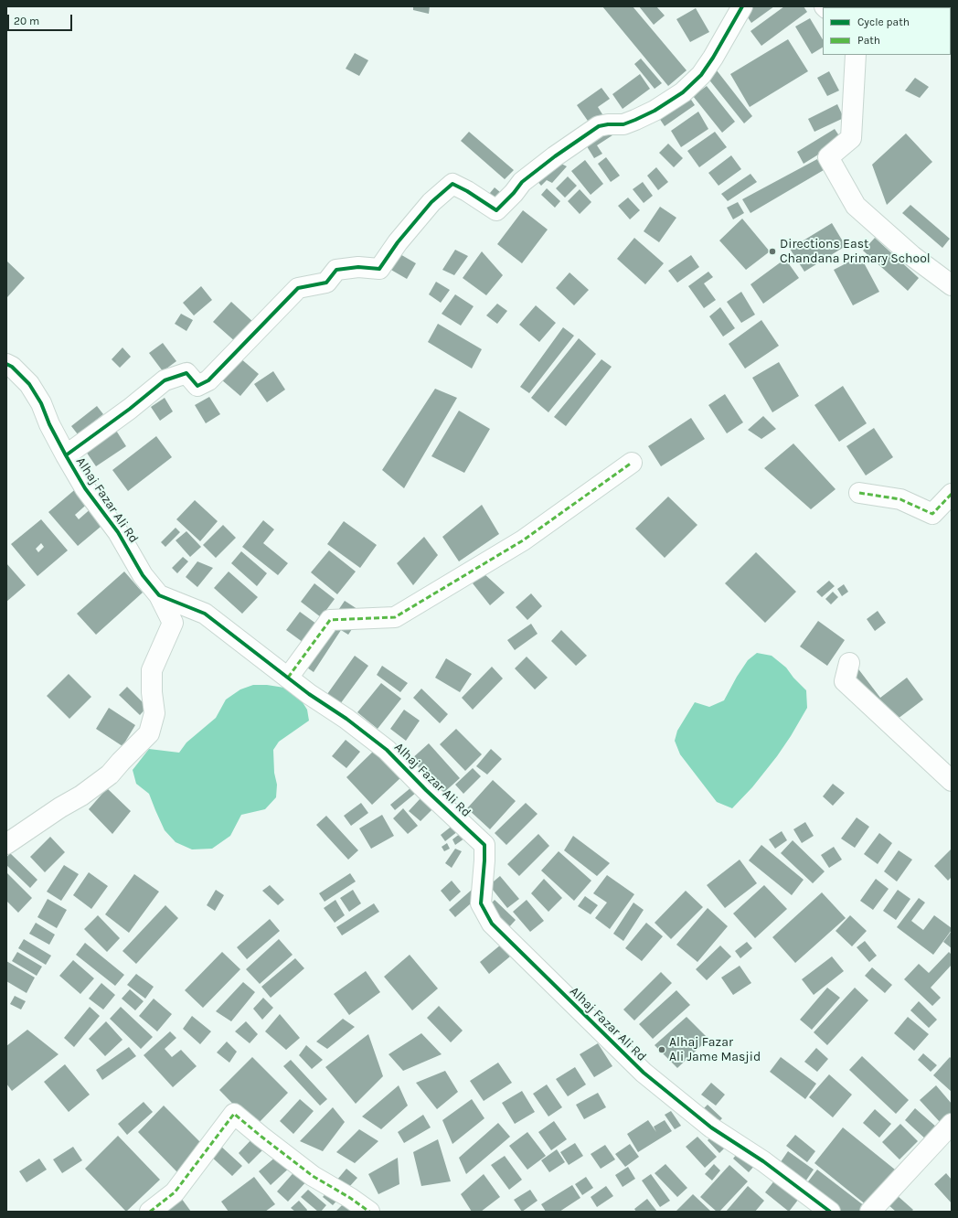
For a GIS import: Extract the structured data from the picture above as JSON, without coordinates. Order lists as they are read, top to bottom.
{
  "streets": {
    "street": ["Alhaj Fazar Ali Rd"]
  },
  "places": ["Directions East Chandana Primary School", "Alhaj Fazar Ali Jame Masjid"],
  "legend": ["Cycle path", "Path"],
  "scale_bar": "20 m"
}
